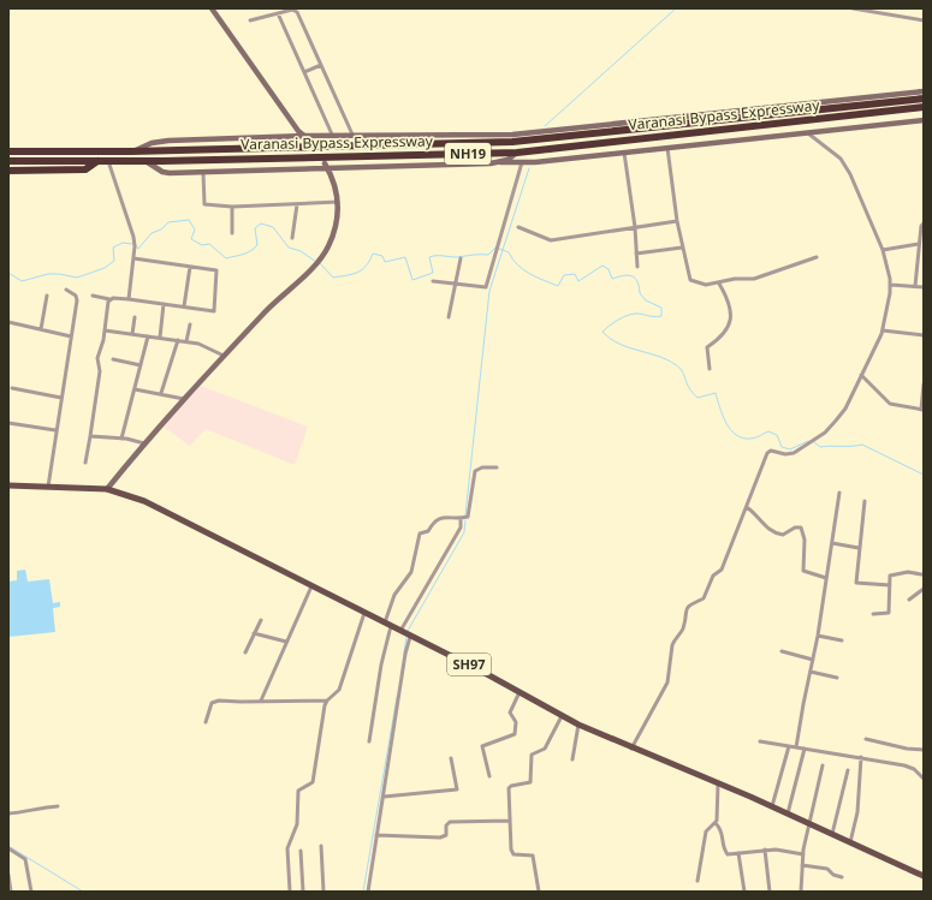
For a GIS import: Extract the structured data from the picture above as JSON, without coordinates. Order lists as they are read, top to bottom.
{
  "streets": {
    "highway": ["Varanasi Bypass Expressway", "NH19"],
    "main road": ["SH97"]
  }
}
